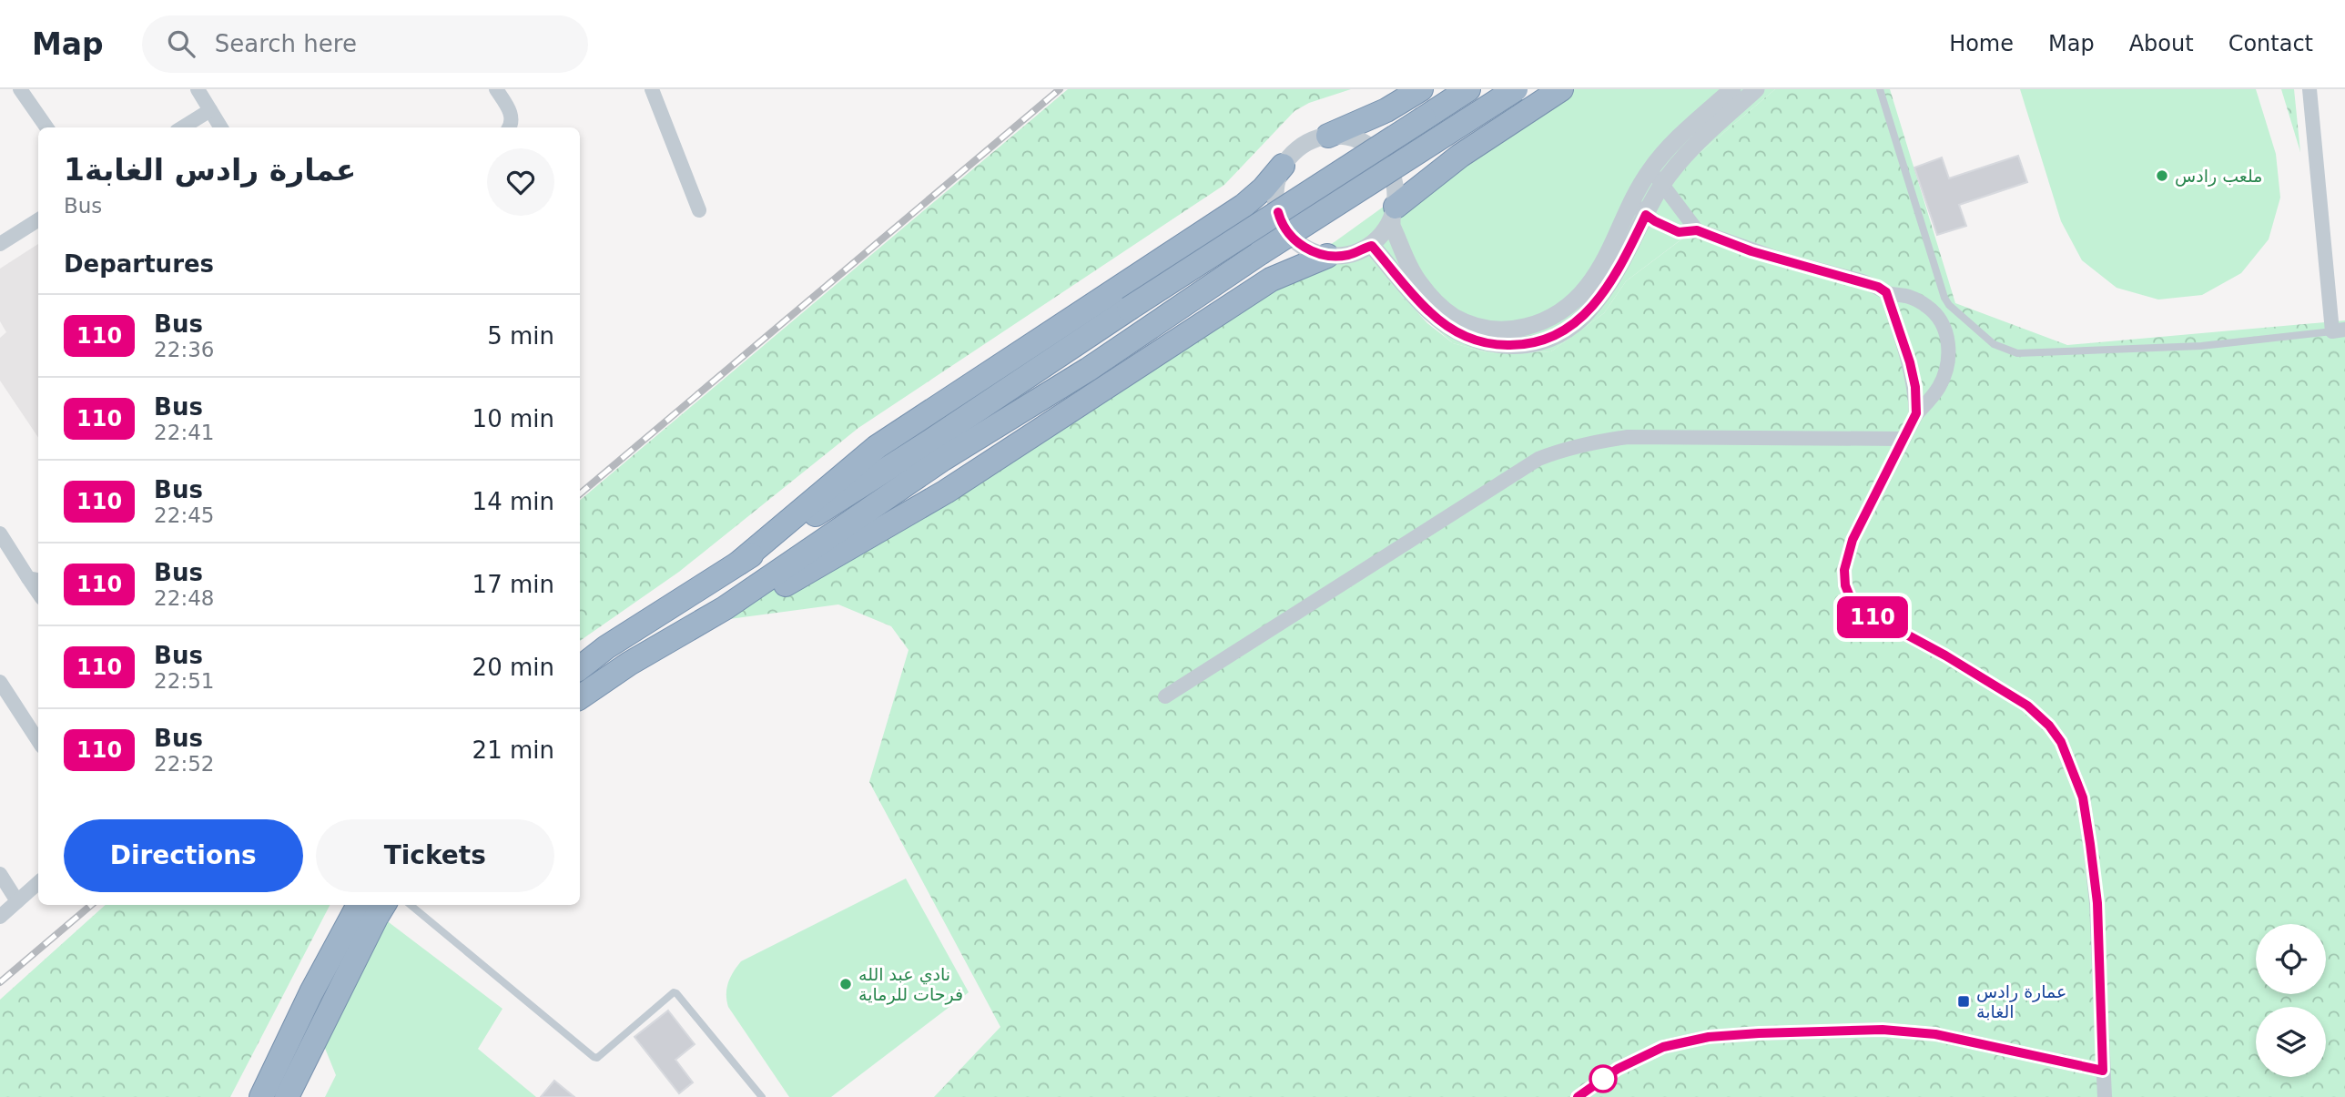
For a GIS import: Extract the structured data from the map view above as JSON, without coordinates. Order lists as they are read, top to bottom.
{
  "places": {
    "other": ["ملعب رادس", "نادي عبد الله فرحات للرماية"],
    "transit": ["عمارة رادس الغابة"]
  },
  "lines": ["bus line 110"],
  "page": {
    "header": "Map",
    "search": "Search here",
    "nav": [
      "Home",
      "Map",
      "About",
      "Contact"
    ],
    "on_map": "110",
    "heading": [
      ["1عمارة رادس الغابة", "Bus"],
      "Departures"
    ],
    "list": [
      {
        "mark": "110",
        "name": "Bus",
        "note": "22:36",
        "value": "5 min"
      },
      {
        "mark": "110",
        "name": "Bus",
        "note": "22:41",
        "value": "10 min"
      },
      {
        "mark": "110",
        "name": "Bus",
        "note": "22:45",
        "value": "14 min"
      },
      {
        "mark": "110",
        "name": "Bus",
        "note": "22:48",
        "value": "17 min"
      },
      {
        "mark": "110",
        "name": "Bus",
        "note": "22:51",
        "value": "20 min"
      },
      {
        "mark": "110",
        "name": "Bus",
        "note": "22:52",
        "value": "21 min"
      }
    ],
    "buttons": ["Directions", "Tickets"]
  }
}
